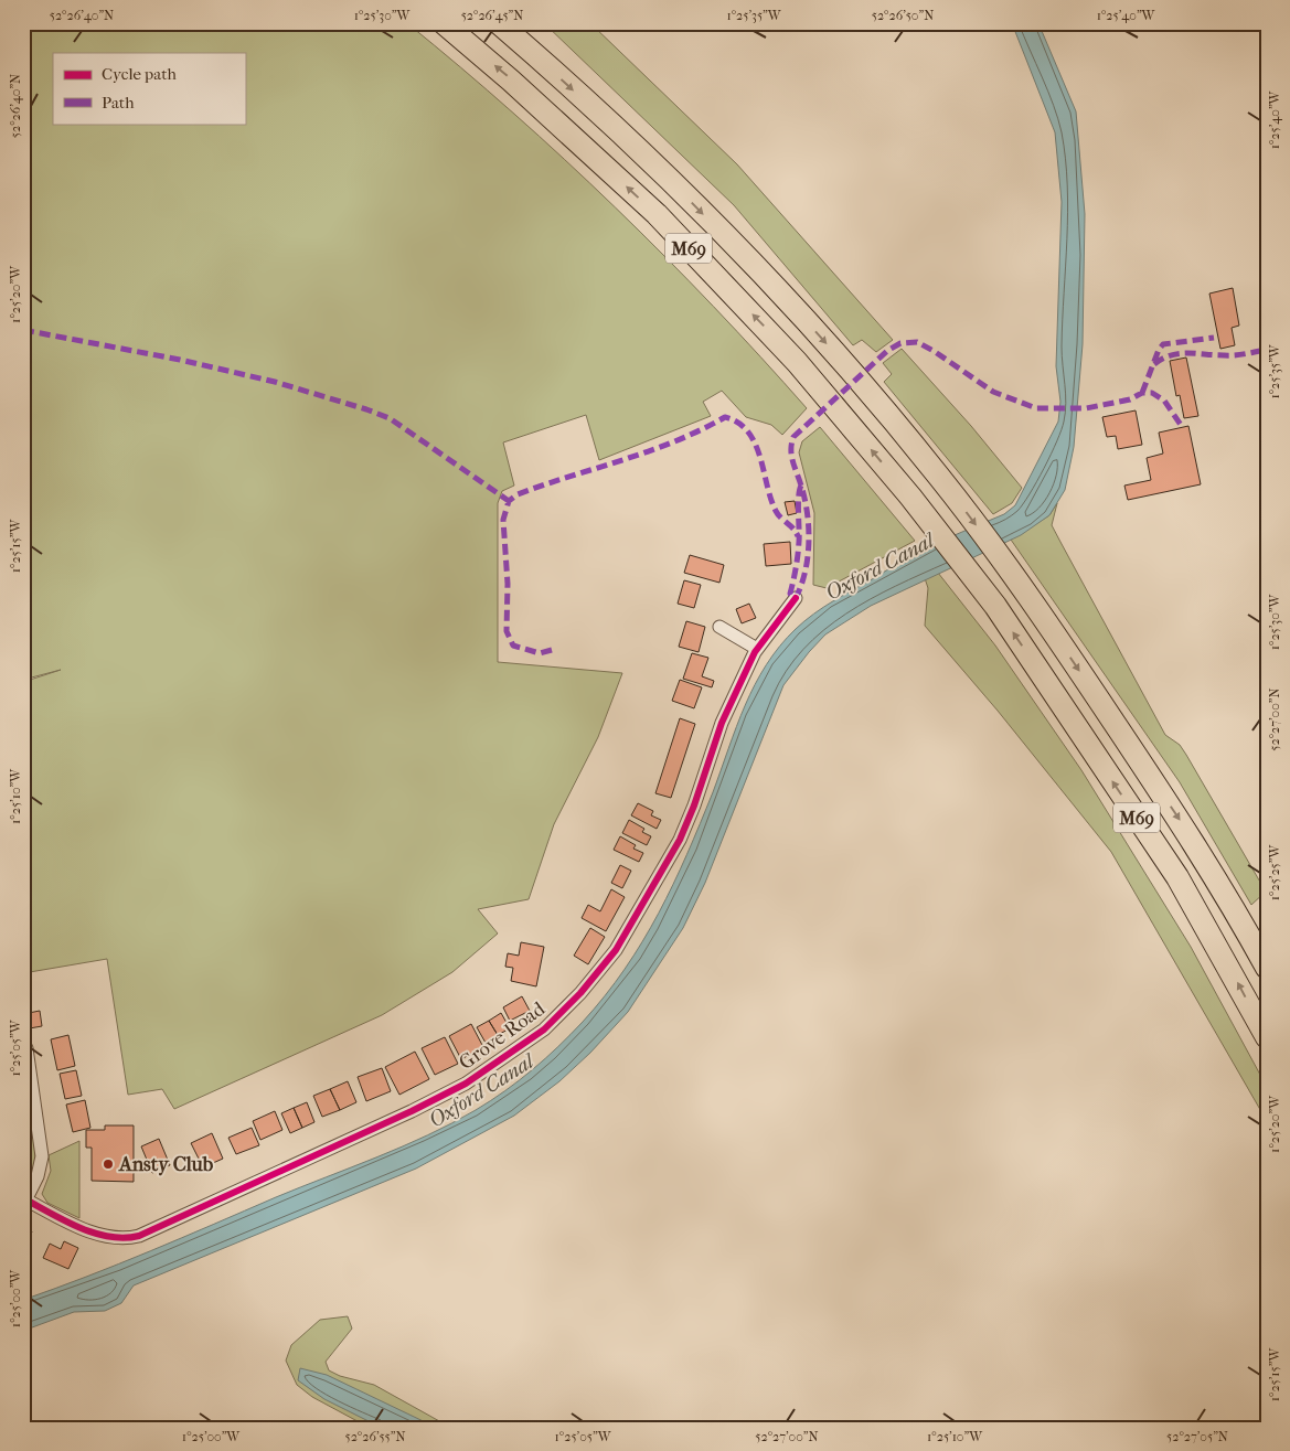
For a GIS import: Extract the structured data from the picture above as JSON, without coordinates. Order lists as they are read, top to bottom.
{
  "streets": {
    "highway": ["M69"],
    "street": ["Grove Road"]
  },
  "water": ["Oxford Canal"],
  "places": ["Ansty Club"],
  "legend": ["Cycle path", "Path"],
  "coordinates": [
    "52°26'40\"N",
    "1°25'30\"W",
    "52°26'45\"N",
    "1°25'35\"W",
    "52°26'50\"N",
    "1°25'40\"W",
    "1°25'20\"W",
    "1°25'15\"W",
    "52°27'00\"N",
    "1°25'10\"W",
    "1°25'25\"W",
    "1°25'05\"W",
    "1°25'00\"W",
    "52°26'55\"N",
    "52°27'05\"N"
  ]
}
